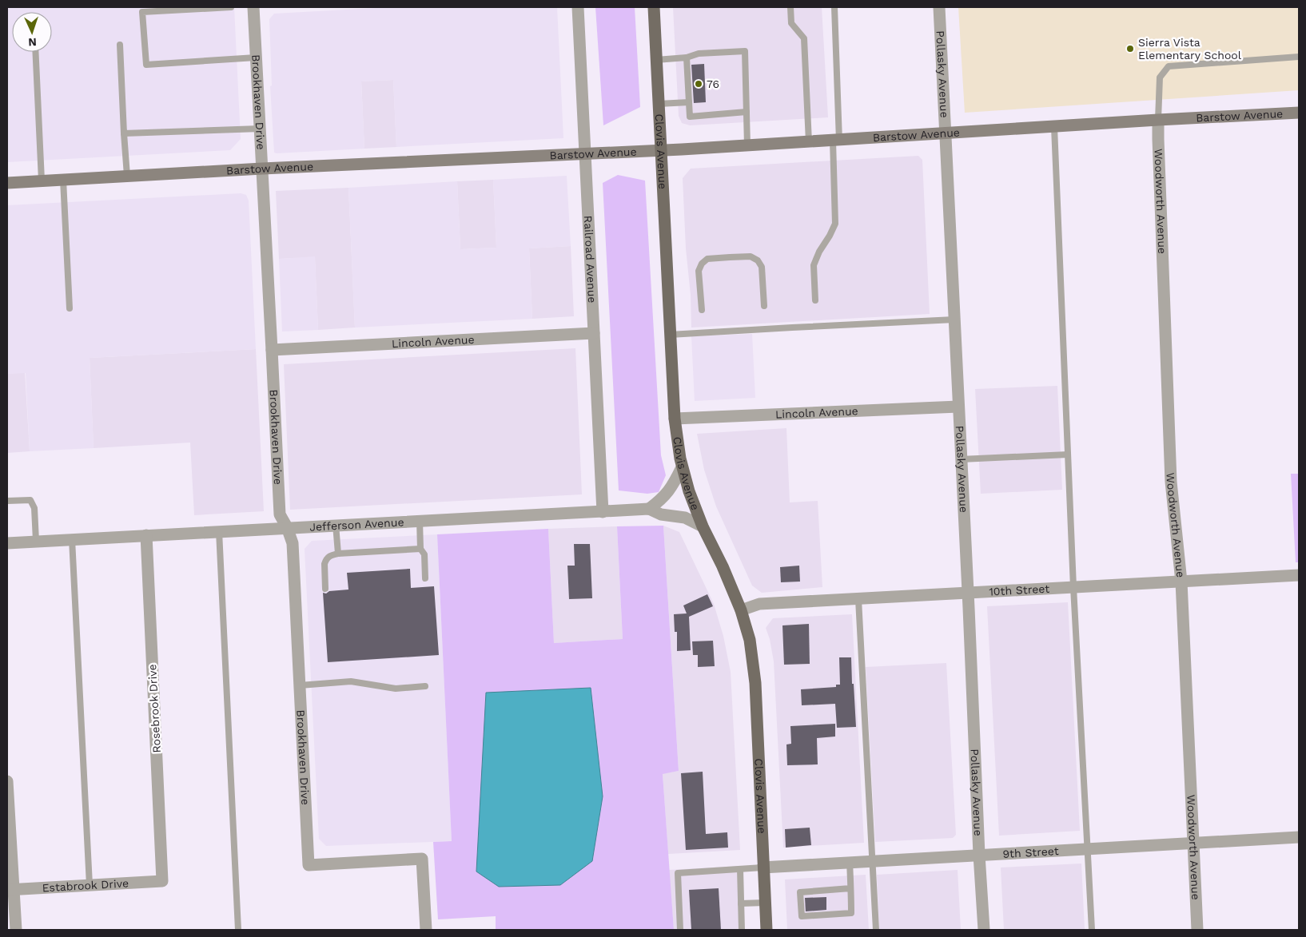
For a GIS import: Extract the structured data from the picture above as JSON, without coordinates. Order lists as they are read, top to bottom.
{
  "streets": {
    "main road": ["Barstow Avenue", "Clovis Avenue"],
    "street": [
      "Pollasky Avenue",
      "Brookhaven Drive",
      "Woodworth Avenue",
      "Railroad Avenue",
      "Lincoln Avenue",
      "Jefferson Avenue",
      "10th Street",
      "Rosebrook Drive",
      "9th Street",
      "Estabrook Drive"
    ]
  },
  "crossings": [
    ["Pollasky Avenue", "Barstow Avenue"],
    ["Pollasky Avenue", "Lincoln Avenue"],
    ["Pollasky Avenue", "10th Street"],
    ["Pollasky Avenue", "9th Street"],
    ["Brookhaven Drive", "Barstow Avenue"],
    ["Brookhaven Drive", "Lincoln Avenue"],
    ["Brookhaven Drive", "Jefferson Avenue"],
    ["Barstow Avenue", "Clovis Avenue"],
    ["Barstow Avenue", "Woodworth Avenue"],
    ["Barstow Avenue", "Railroad Avenue"],
    ["Clovis Avenue", "Lincoln Avenue"],
    ["Clovis Avenue", "Jefferson Avenue"],
    ["Clovis Avenue", "10th Street"],
    ["Clovis Avenue", "9th Street"],
    ["Woodworth Avenue", "10th Street"],
    ["Woodworth Avenue", "9th Street"],
    ["Railroad Avenue", "Lincoln Avenue"],
    ["Railroad Avenue", "Jefferson Avenue"],
    ["Jefferson Avenue", "Rosebrook Drive"],
    ["Rosebrook Drive", "Estabrook Drive"]
  ],
  "places": ["Sierra Vista Elementary School", "76"],
  "north": "bottom"
}
